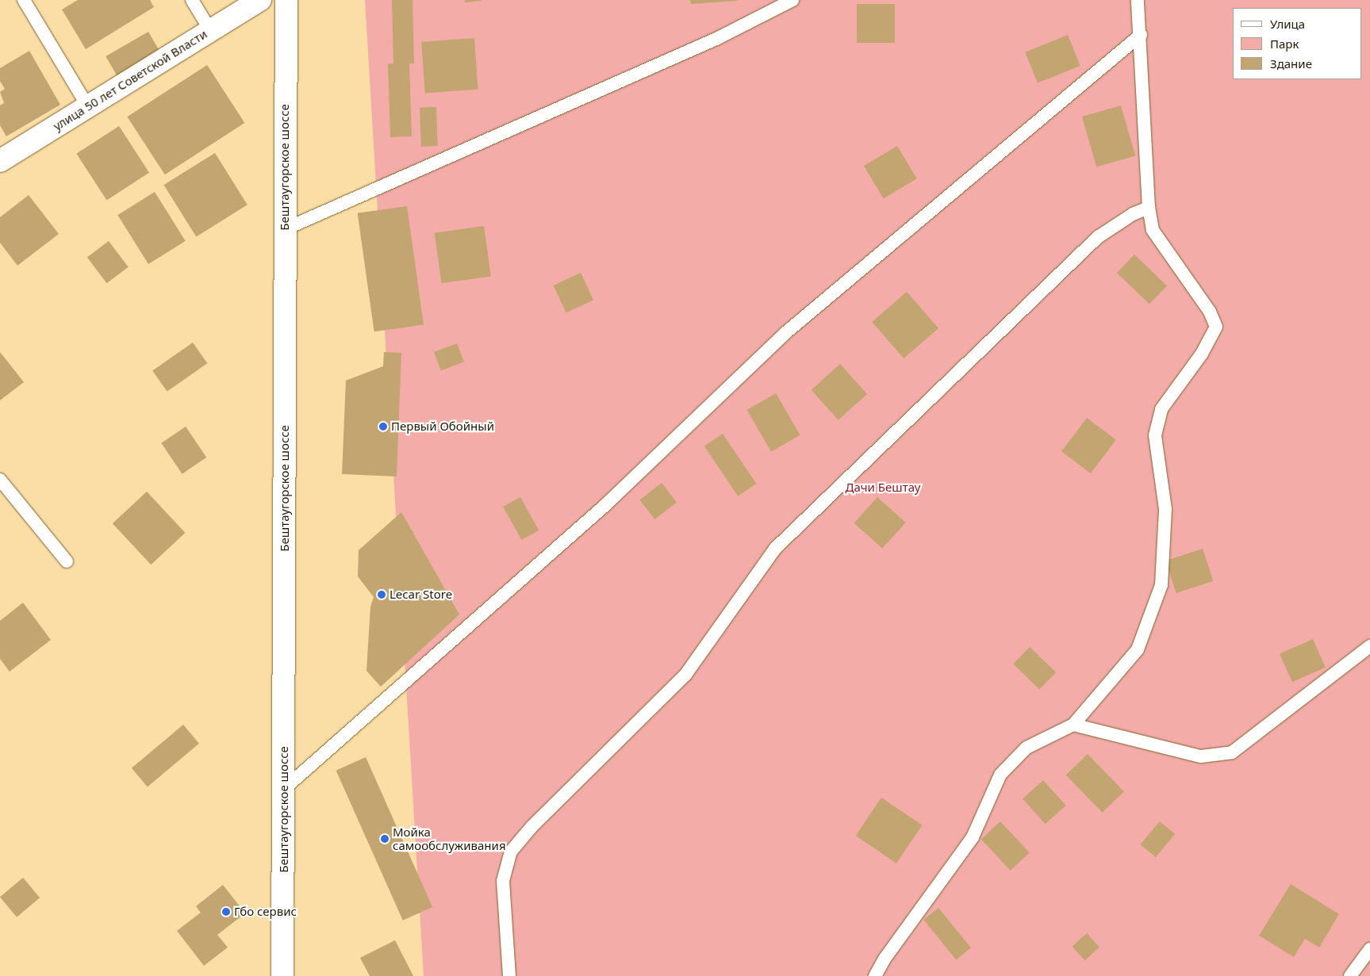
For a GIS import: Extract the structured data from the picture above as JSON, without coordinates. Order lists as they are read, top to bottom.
{
  "streets": {
    "main road": ["улица 50 лет Советской Власти", "Бештаугорское шоссе"]
  },
  "parks": ["Дачи Бештау"],
  "places": [
    "Первый Обойный",
    "Lecar Store",
    "Мойка самообслуживания",
    "Гбо cервис"
  ],
  "legend": ["Улица", "Парк", "Здание"]
}
